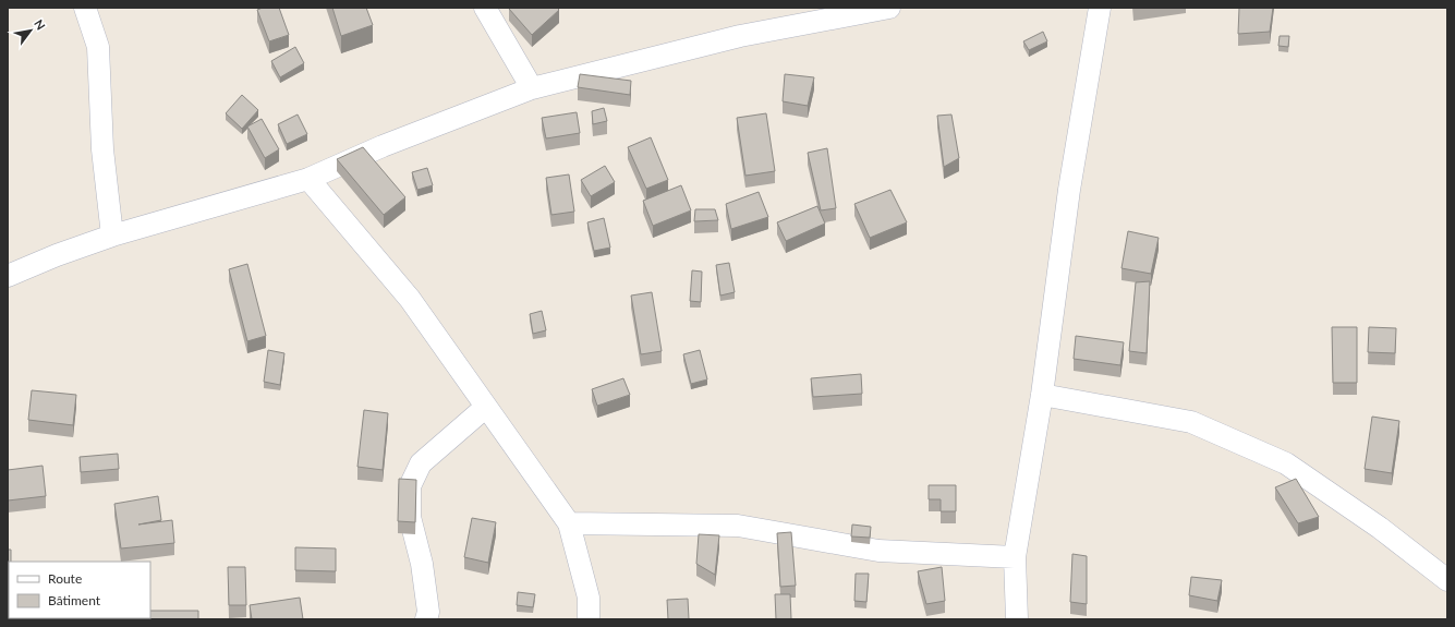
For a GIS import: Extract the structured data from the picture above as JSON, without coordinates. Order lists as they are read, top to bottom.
{
  "legend": ["Route", "Bâtiment"],
  "north": "top right"
}
